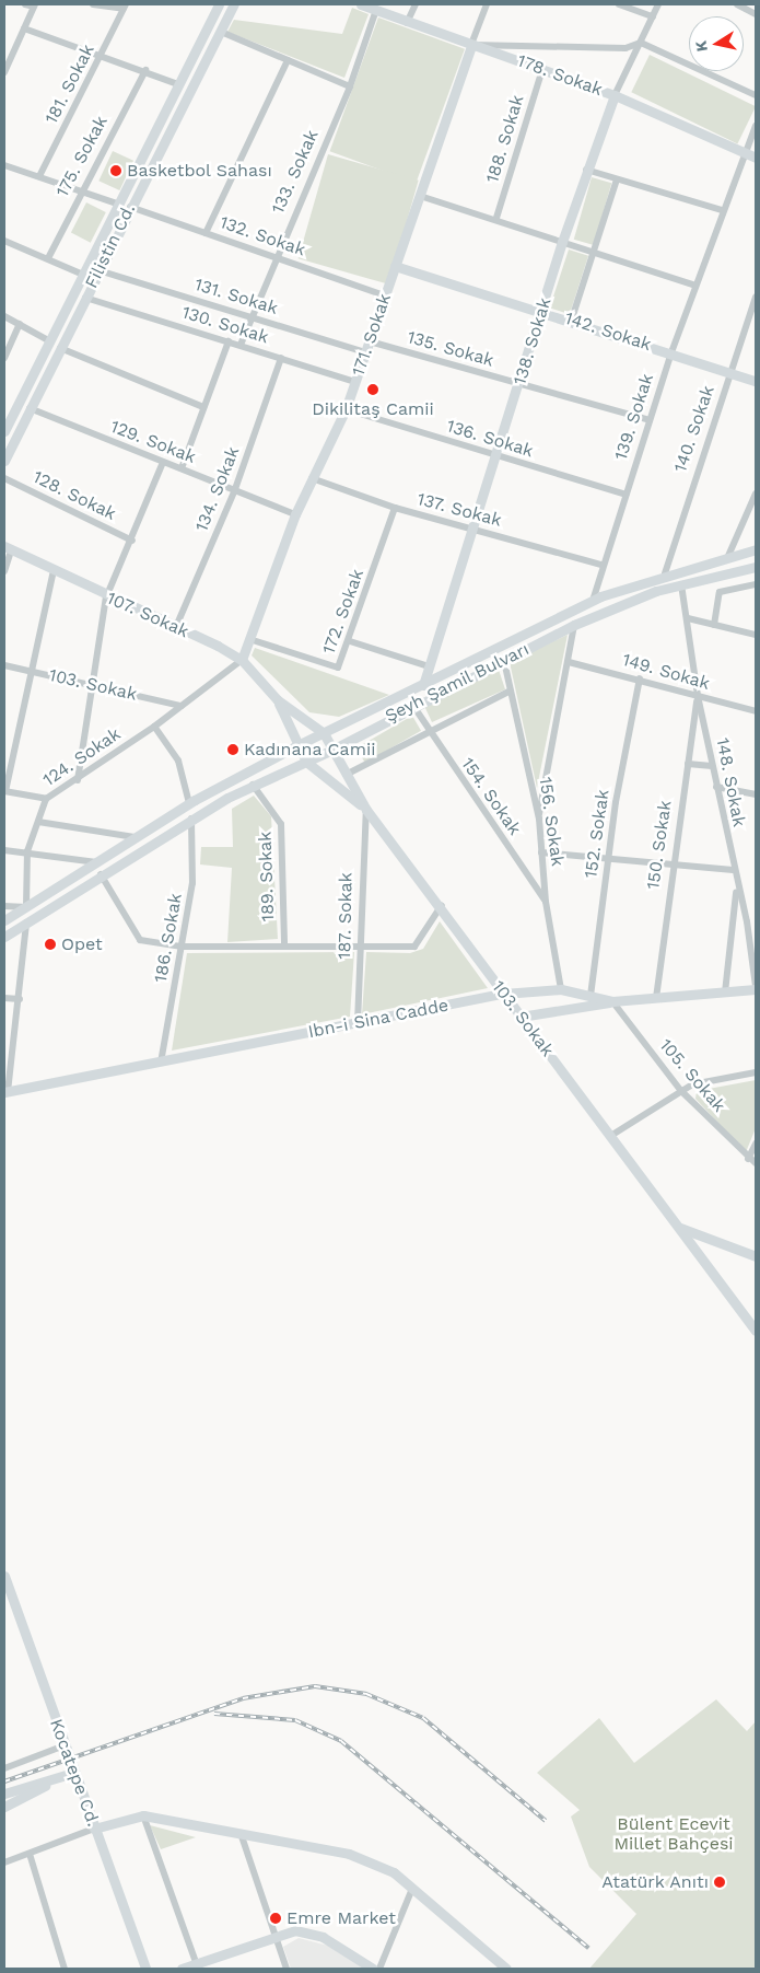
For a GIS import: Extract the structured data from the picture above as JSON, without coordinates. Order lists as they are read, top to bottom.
{
  "streets": {
    "main road": [
      "178. Sokak",
      "Filistin Cd.",
      "142. Sokak",
      "171. Sokak",
      "138. Sokak",
      "107. Sokak",
      "Şeyh Şamil Bulvarı",
      "103. Sokak",
      "Ibn-i Sina Cadde",
      "Kocatepe Cd."
    ],
    "street": [
      "181. Sokak",
      "188. Sokak",
      "175. Sokak",
      "133. Sokak",
      "132. Sokak",
      "131. Sokak",
      "130. Sokak",
      "135. Sokak",
      "139. Sokak",
      "140. Sokak",
      "136. Sokak",
      "129. Sokak",
      "134. Sokak",
      "128. Sokak",
      "137. Sokak",
      "172. Sokak",
      "149. Sokak",
      "124. Sokak",
      "148. Sokak",
      "154. Sokak",
      "156. Sokak",
      "152. Sokak",
      "150. Sokak",
      "189. Sokak",
      "187. Sokak",
      "186. Sokak",
      "105. Sokak"
    ]
  },
  "crossings": [
    ["178. Sokak", "188. Sokak"],
    ["178. Sokak", "133. Sokak"],
    ["178. Sokak", "171. Sokak"],
    ["178. Sokak", "138. Sokak"],
    ["178. Sokak", "139. Sokak"],
    ["133. Sokak", "132. Sokak"],
    ["133. Sokak", "131. Sokak"],
    ["133. Sokak", "130. Sokak"],
    ["132. Sokak", "Filistin Cd."],
    ["132. Sokak", "171. Sokak"],
    ["Filistin Cd.", "131. Sokak"],
    ["Filistin Cd.", "130. Sokak"],
    ["Filistin Cd.", "129. Sokak"],
    ["131. Sokak", "171. Sokak"],
    ["130. Sokak", "171. Sokak"],
    ["130. Sokak", "134. Sokak"],
    ["142. Sokak", "171. Sokak"],
    ["142. Sokak", "138. Sokak"],
    ["142. Sokak", "139. Sokak"],
    ["142. Sokak", "140. Sokak"],
    ["171. Sokak", "135. Sokak"],
    ["171. Sokak", "136. Sokak"],
    ["171. Sokak", "129. Sokak"],
    ["171. Sokak", "137. Sokak"],
    ["171. Sokak", "172. Sokak"],
    ["171. Sokak", "107. Sokak"],
    ["171. Sokak", "124. Sokak"],
    ["138. Sokak", "135. Sokak"],
    ["138. Sokak", "136. Sokak"],
    ["138. Sokak", "137. Sokak"],
    ["138. Sokak", "Şeyh Şamil Bulvarı"],
    ["135. Sokak", "139. Sokak"],
    ["139. Sokak", "136. Sokak"],
    ["139. Sokak", "137. Sokak"],
    ["139. Sokak", "Şeyh Şamil Bulvarı"],
    ["140. Sokak", "Şeyh Şamil Bulvarı"],
    ["129. Sokak", "134. Sokak"],
    ["134. Sokak", "107. Sokak"],
    ["137. Sokak", "172. Sokak"],
    ["107. Sokak", "103. Sokak"],
    ["107. Sokak", "124. Sokak"],
    ["149. Sokak", "148. Sokak"],
    ["149. Sokak", "152. Sokak"],
    ["149. Sokak", "150. Sokak"],
    ["Şeyh Şamil Bulvarı", "103. Sokak"],
    ["Şeyh Şamil Bulvarı", "124. Sokak"],
    ["Şeyh Şamil Bulvarı", "148. Sokak"],
    ["Şeyh Şamil Bulvarı", "154. Sokak"],
    ["Şeyh Şamil Bulvarı", "156. Sokak"],
    ["Şeyh Şamil Bulvarı", "189. Sokak"],
    ["Şeyh Şamil Bulvarı", "186. Sokak"],
    ["103. Sokak", "124. Sokak"],
    ["103. Sokak", "187. Sokak"],
    ["103. Sokak", "Ibn-i Sina Cadde"],
    ["148. Sokak", "150. Sokak"],
    ["148. Sokak", "Ibn-i Sina Cadde"],
    ["154. Sokak", "156. Sokak"],
    ["156. Sokak", "Ibn-i Sina Cadde"],
    ["152. Sokak", "Ibn-i Sina Cadde"],
    ["150. Sokak", "Ibn-i Sina Cadde"],
    ["187. Sokak", "Ibn-i Sina Cadde"],
    ["186. Sokak", "Ibn-i Sina Cadde"],
    ["Ibn-i Sina Cadde", "105. Sokak"]
  ],
  "parks": ["Bülent Ecevit Millet Bahçesi"],
  "places": [
    "Basketbol Sahası",
    "Dikilitaş Camii",
    "Kadınana Camii",
    "Opet",
    "Atatürk Anıtı",
    "Emre Market"
  ],
  "north": "left"
}
